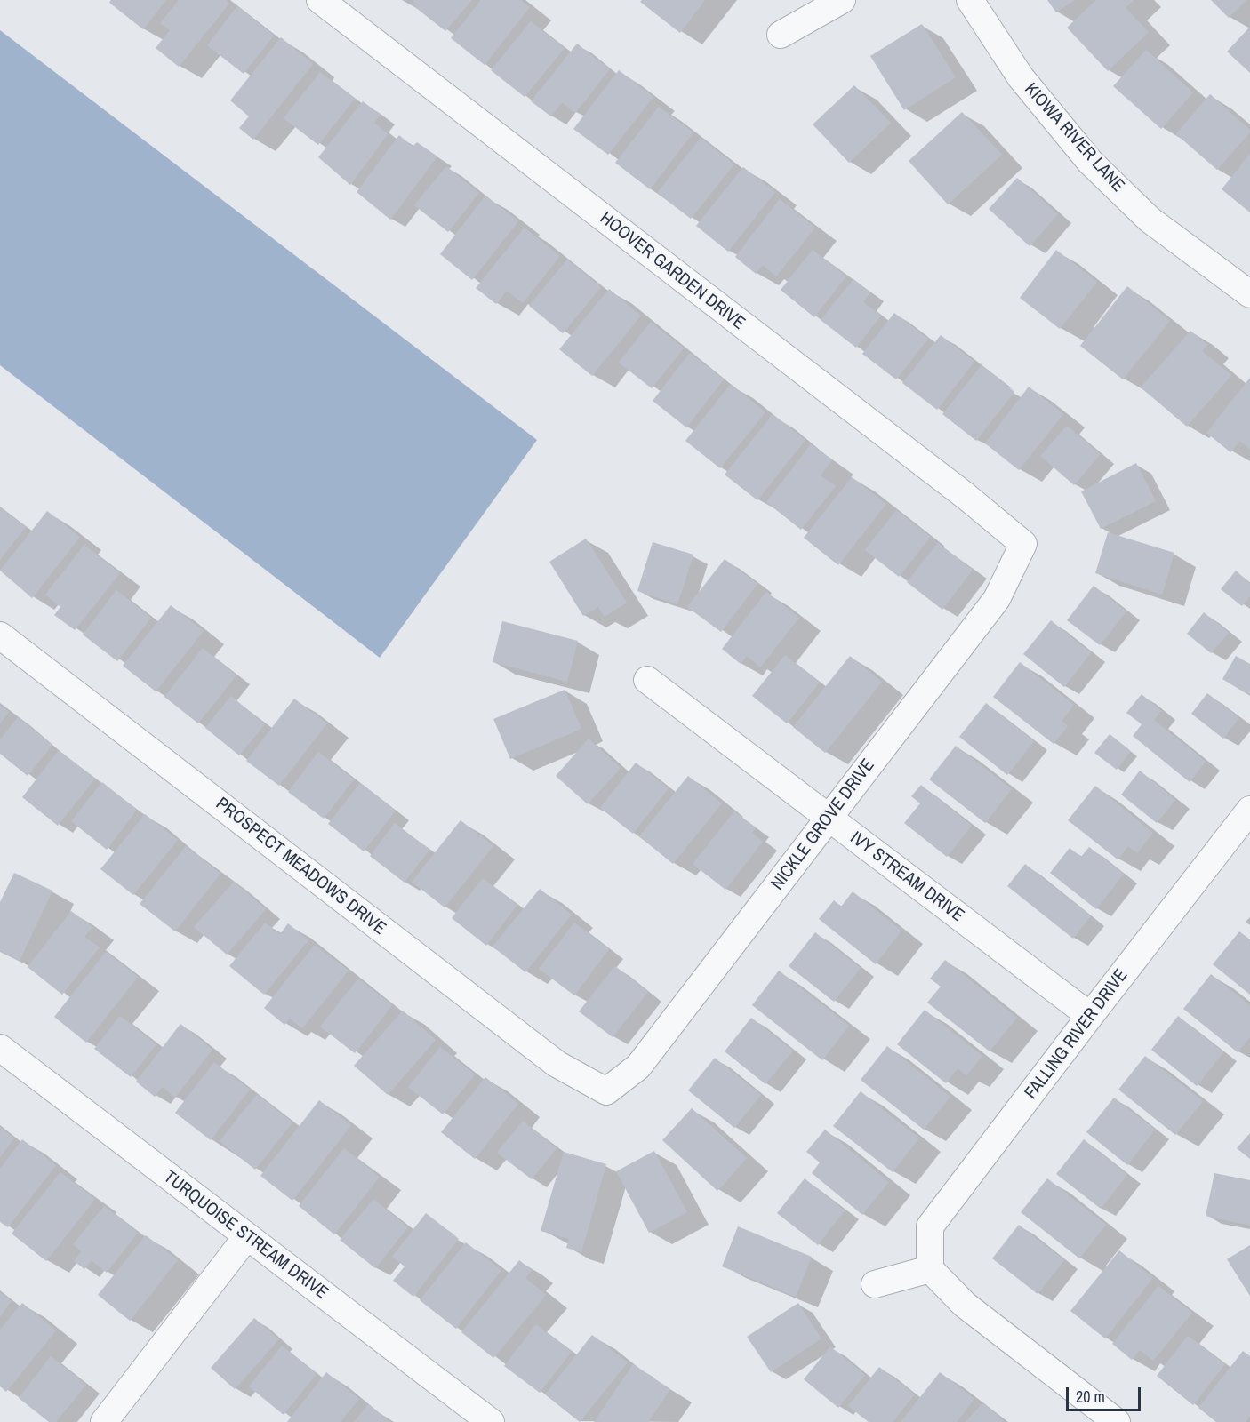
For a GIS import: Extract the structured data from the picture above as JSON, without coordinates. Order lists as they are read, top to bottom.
{
  "streets": {
    "street": [
      "KIOWA RIVER LANE",
      "HOOVER GARDEN DRIVE",
      "NICKLE GROVE DRIVE",
      "PROSPECT MEADOWS DRIVE",
      "IVY STREAM DRIVE",
      "FALLING RIVER DRIVE",
      "TURQUOISE STREAM DRIVE"
    ]
  },
  "crossings": [
    ["HOOVER GARDEN DRIVE", "NICKLE GROVE DRIVE"],
    ["NICKLE GROVE DRIVE", "PROSPECT MEADOWS DRIVE"],
    ["NICKLE GROVE DRIVE", "IVY STREAM DRIVE"],
    ["IVY STREAM DRIVE", "FALLING RIVER DRIVE"]
  ],
  "scale_bar": "20 m"
}
